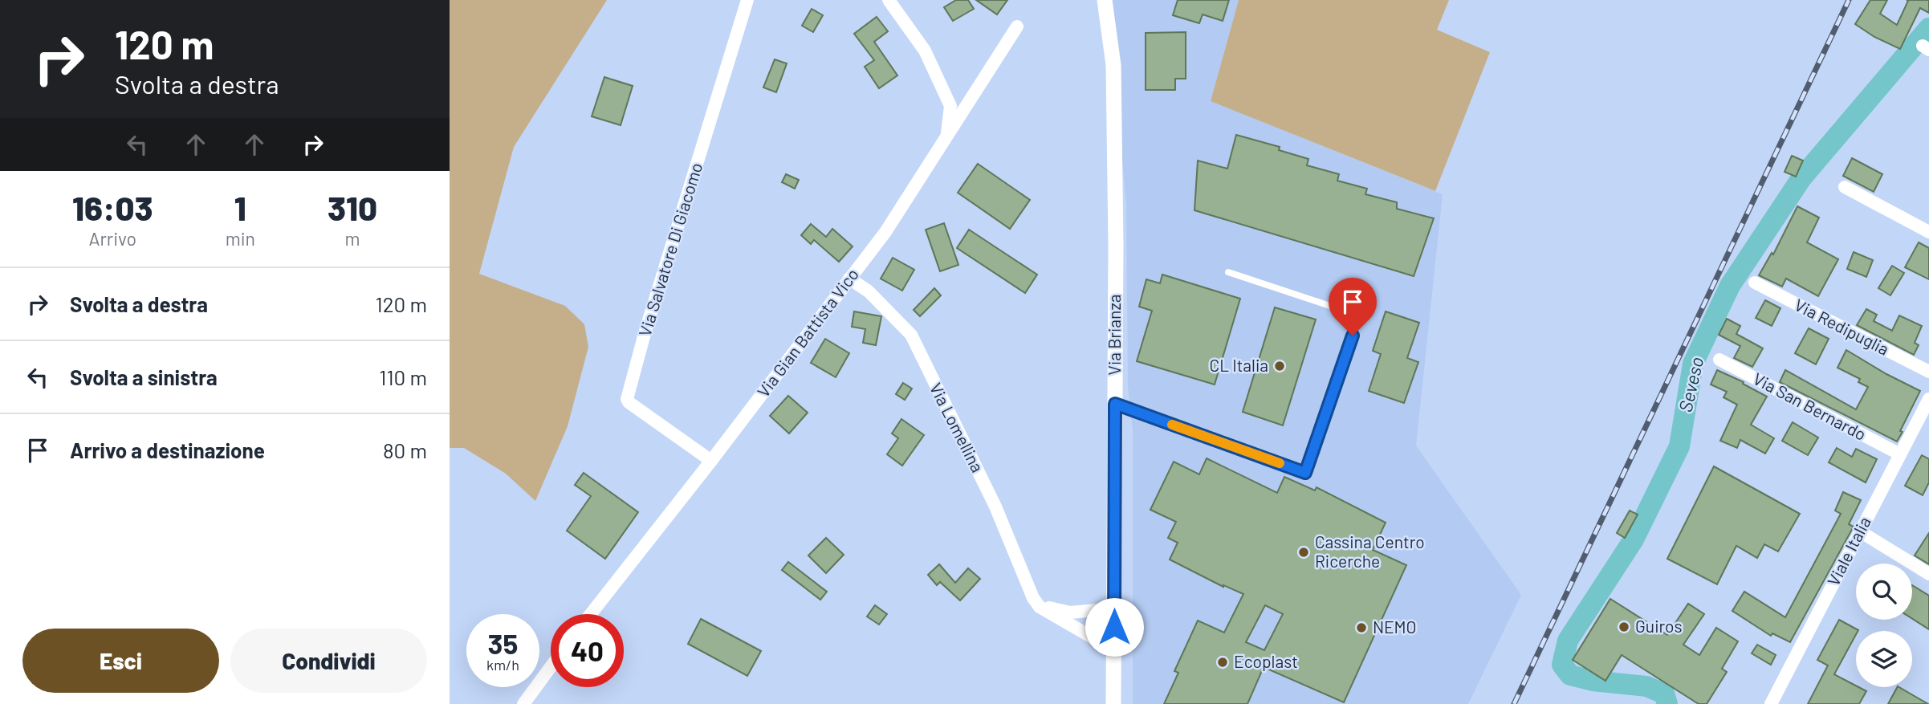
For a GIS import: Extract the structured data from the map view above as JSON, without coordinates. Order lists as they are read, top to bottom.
{
  "streets": {
    "street": [
      "Via Salvatore Di Giacomo",
      "Via Redipuglia",
      "Via Gian Battista Vico",
      "Via Brianza",
      "Via San Bernardo",
      "Via Lomellina",
      "Viale Italia"
    ]
  },
  "crossings": [
    ["Via Salvatore Di Giacomo", "Via Gian Battista Vico"],
    ["Via Gian Battista Vico", "Via Lomellina"],
    ["Via Brianza", "Via Lomellina"],
    ["Via San Bernardo", "Viale Italia"]
  ],
  "water": ["Seveso"],
  "places": [
    "CL Italia",
    "Cassina Centro Ricerche",
    "Guiros",
    "NEMO",
    "Ecoplast"
  ],
  "page": {
    "turn": ["120 m", "Svolta a destra"],
    "eta": [
      "16:03",
      "Arrivo",
      "1",
      "min",
      "310",
      "m"
    ],
    "list": [
      {
        "name": "Svolta a destra",
        "value": "120 m"
      },
      {
        "name": "Svolta a sinistra",
        "value": "110 m"
      },
      {
        "name": "Arrivo a destinazione",
        "value": "80 m"
      }
    ],
    "speed": "35 km/h",
    "limit": "40",
    "buttons": ["Esci", "Condividi"]
  }
}
